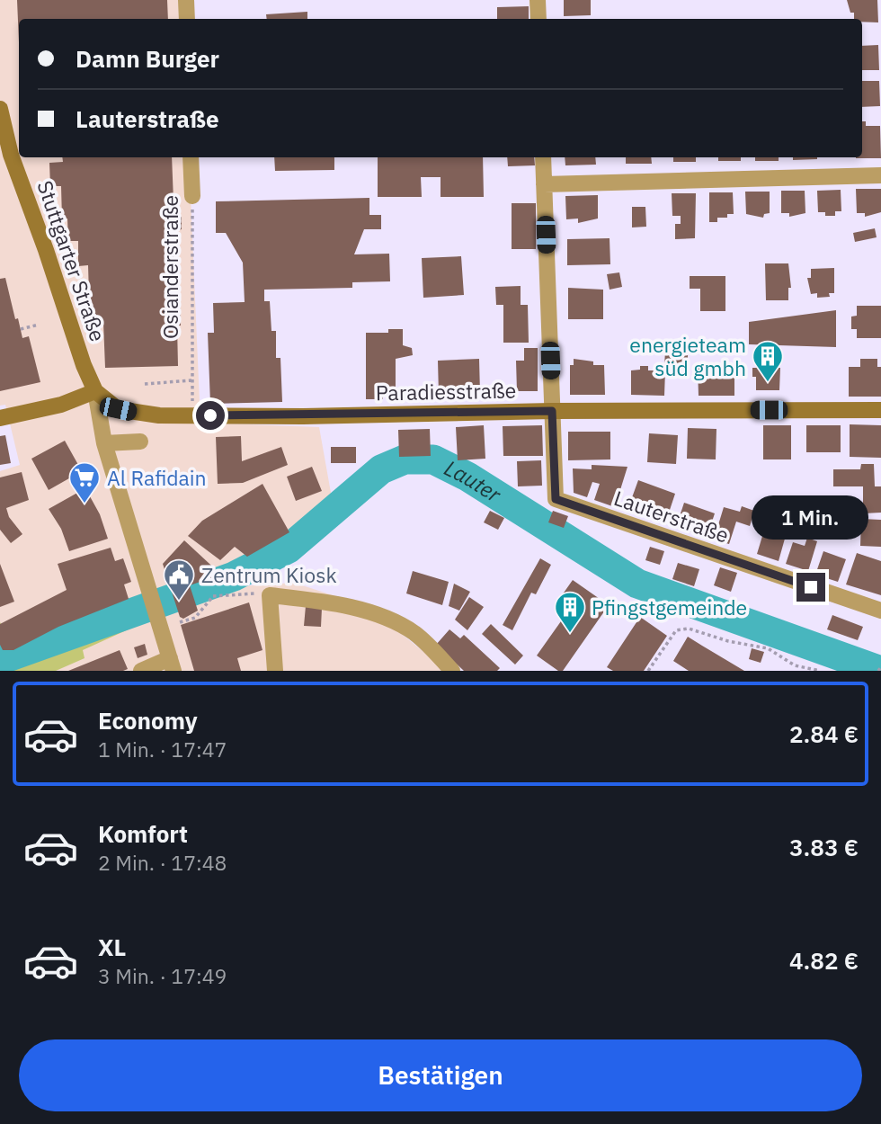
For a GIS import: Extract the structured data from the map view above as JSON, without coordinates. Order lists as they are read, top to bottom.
{
  "streets": {
    "main road": ["Stuttgarter Straße", "Paradiesstraße"],
    "street": ["Osianderstraße", "Lauterstraße"]
  },
  "crossings": [
    ["Stuttgarter Straße", "Paradiesstraße"],
    ["Paradiesstraße", "Lauterstraße"]
  ],
  "water": ["Lauter"],
  "places": {
    "building": ["energieteam süd gmbh", "Pfingstgemeinde"],
    "supermarket": ["Al Rafidain"],
    "public building": ["Zentrum Kiosk"]
  },
  "page": {
    "banner": ["Damn Burger", "Lauterstraße"],
    "bubble": "1 Min.",
    "list": [
      {
        "name": "Economy",
        "note": "1 Min. · 17:47",
        "value": "2.84 €"
      },
      {
        "name": "Komfort",
        "note": "2 Min. · 17:48",
        "value": "3.83 €"
      },
      {
        "name": "XL",
        "note": "3 Min. · 17:49",
        "value": "4.82 €"
      }
    ],
    "buttons": "Bestätigen"
  }
}
